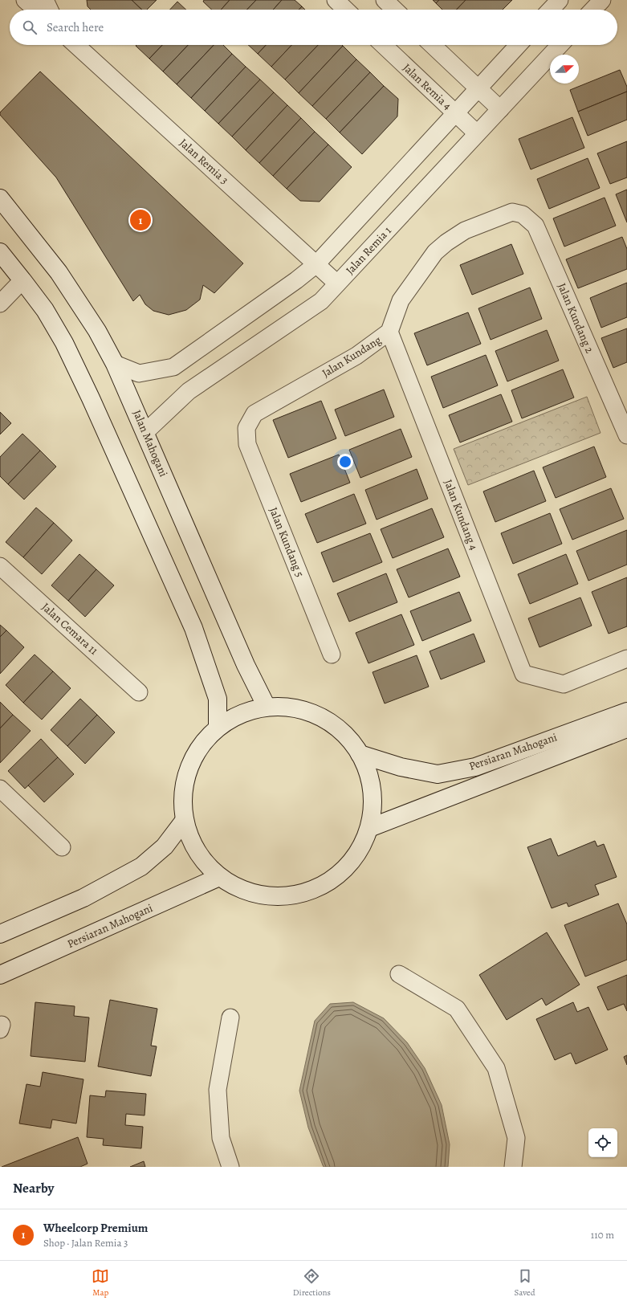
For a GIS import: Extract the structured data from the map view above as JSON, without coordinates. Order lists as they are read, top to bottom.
{
  "streets": {
    "main road": ["Jalan Mahogani", "Persiaran Mahogani"],
    "street": [
      "Jalan Remia 4",
      "Jalan Remia 3",
      "Jalan Remia 1",
      "Jalan Kundang 2",
      "Jalan Kundang",
      "Jalan Kundang 4",
      "Jalan Kundang 5",
      "Jalan Cemara 11"
    ]
  },
  "crossings": [
    ["Jalan Remia 4", "Jalan Remia 1"],
    ["Jalan Remia 3", "Jalan Remia 1"],
    ["Jalan Remia 1", "Jalan Mahogani"],
    ["Jalan Kundang 2", "Jalan Kundang"],
    ["Jalan Kundang", "Jalan Kundang 4"],
    ["Jalan Kundang", "Jalan Kundang 5"]
  ],
  "north": "right",
  "page": {
    "search": "Search here",
    "pins": "1",
    "heading": "Nearby",
    "list": [
      {
        "mark": "1",
        "name": "Wheelcorp Premium",
        "note": "Shop · Jalan Remia 3",
        "value": "110 m"
      }
    ],
    "nav": ["Map", "Directions", "Saved"]
  }
}
